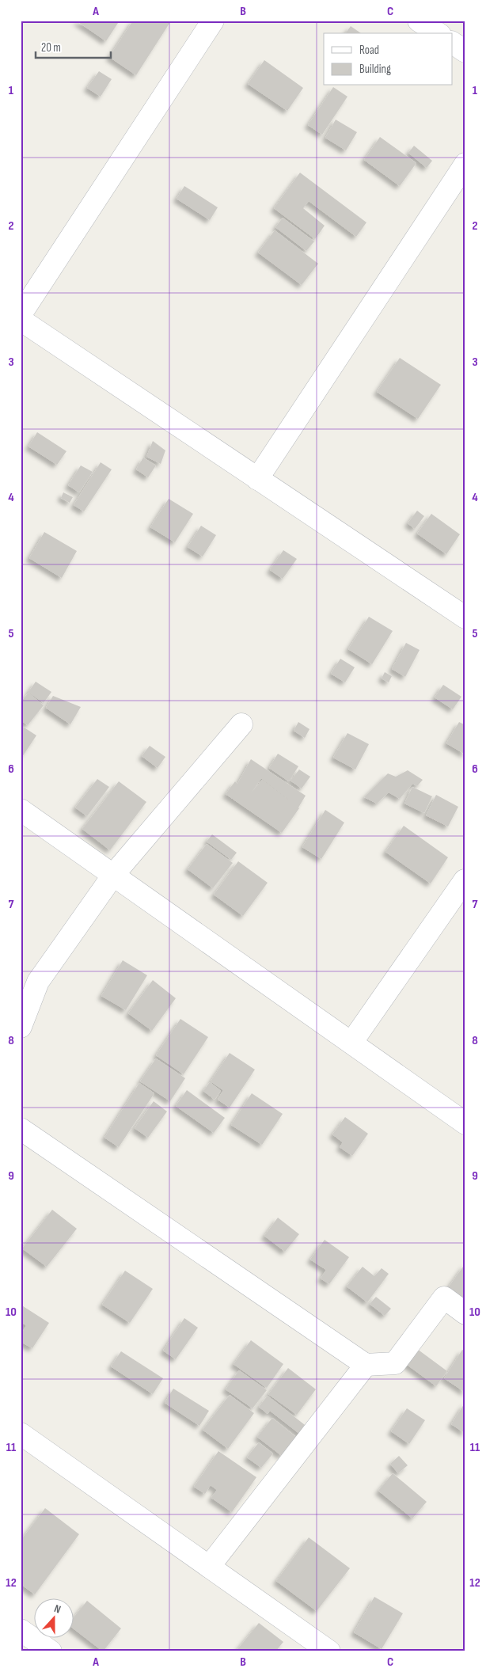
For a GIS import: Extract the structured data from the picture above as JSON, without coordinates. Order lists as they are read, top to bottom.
{
  "legend": ["Road", "Building"],
  "scale_bar": "20 m",
  "north": "top",
  "grid": {
    "columns": ["A", "B", "C"],
    "rows": [
      "1",
      "2",
      "3",
      "4",
      "5",
      "6",
      "7",
      "8",
      "9",
      "10",
      "11",
      "12"
    ]
  }
}
